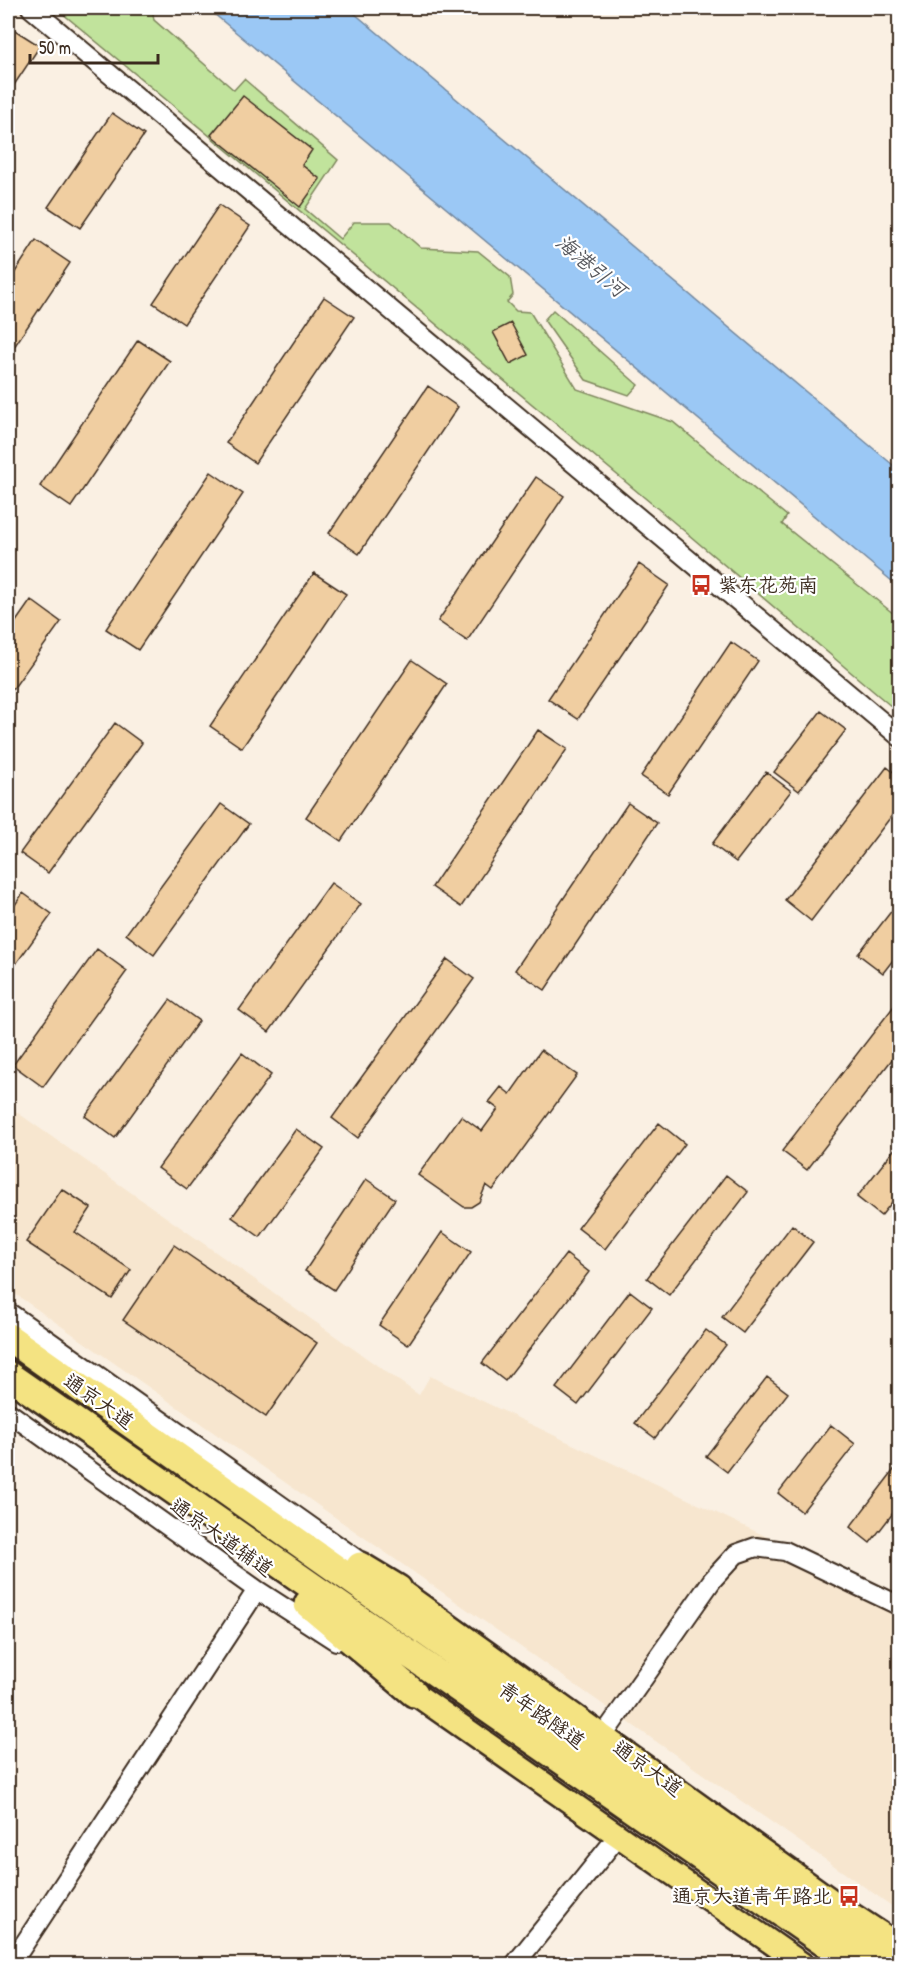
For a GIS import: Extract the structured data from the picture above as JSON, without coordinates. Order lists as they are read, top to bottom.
{
  "streets": {
    "highway": ["通京大道", "青年路隧道"],
    "street": ["通京大道辅道"]
  },
  "crossings": [
    ["通京大道", "青年路隧道"]
  ],
  "water": ["海港引河"],
  "places": {
    "bus stop": ["紫东花苑南", "通京大道青年路北"]
  },
  "scale_bar": "50 m"
}
